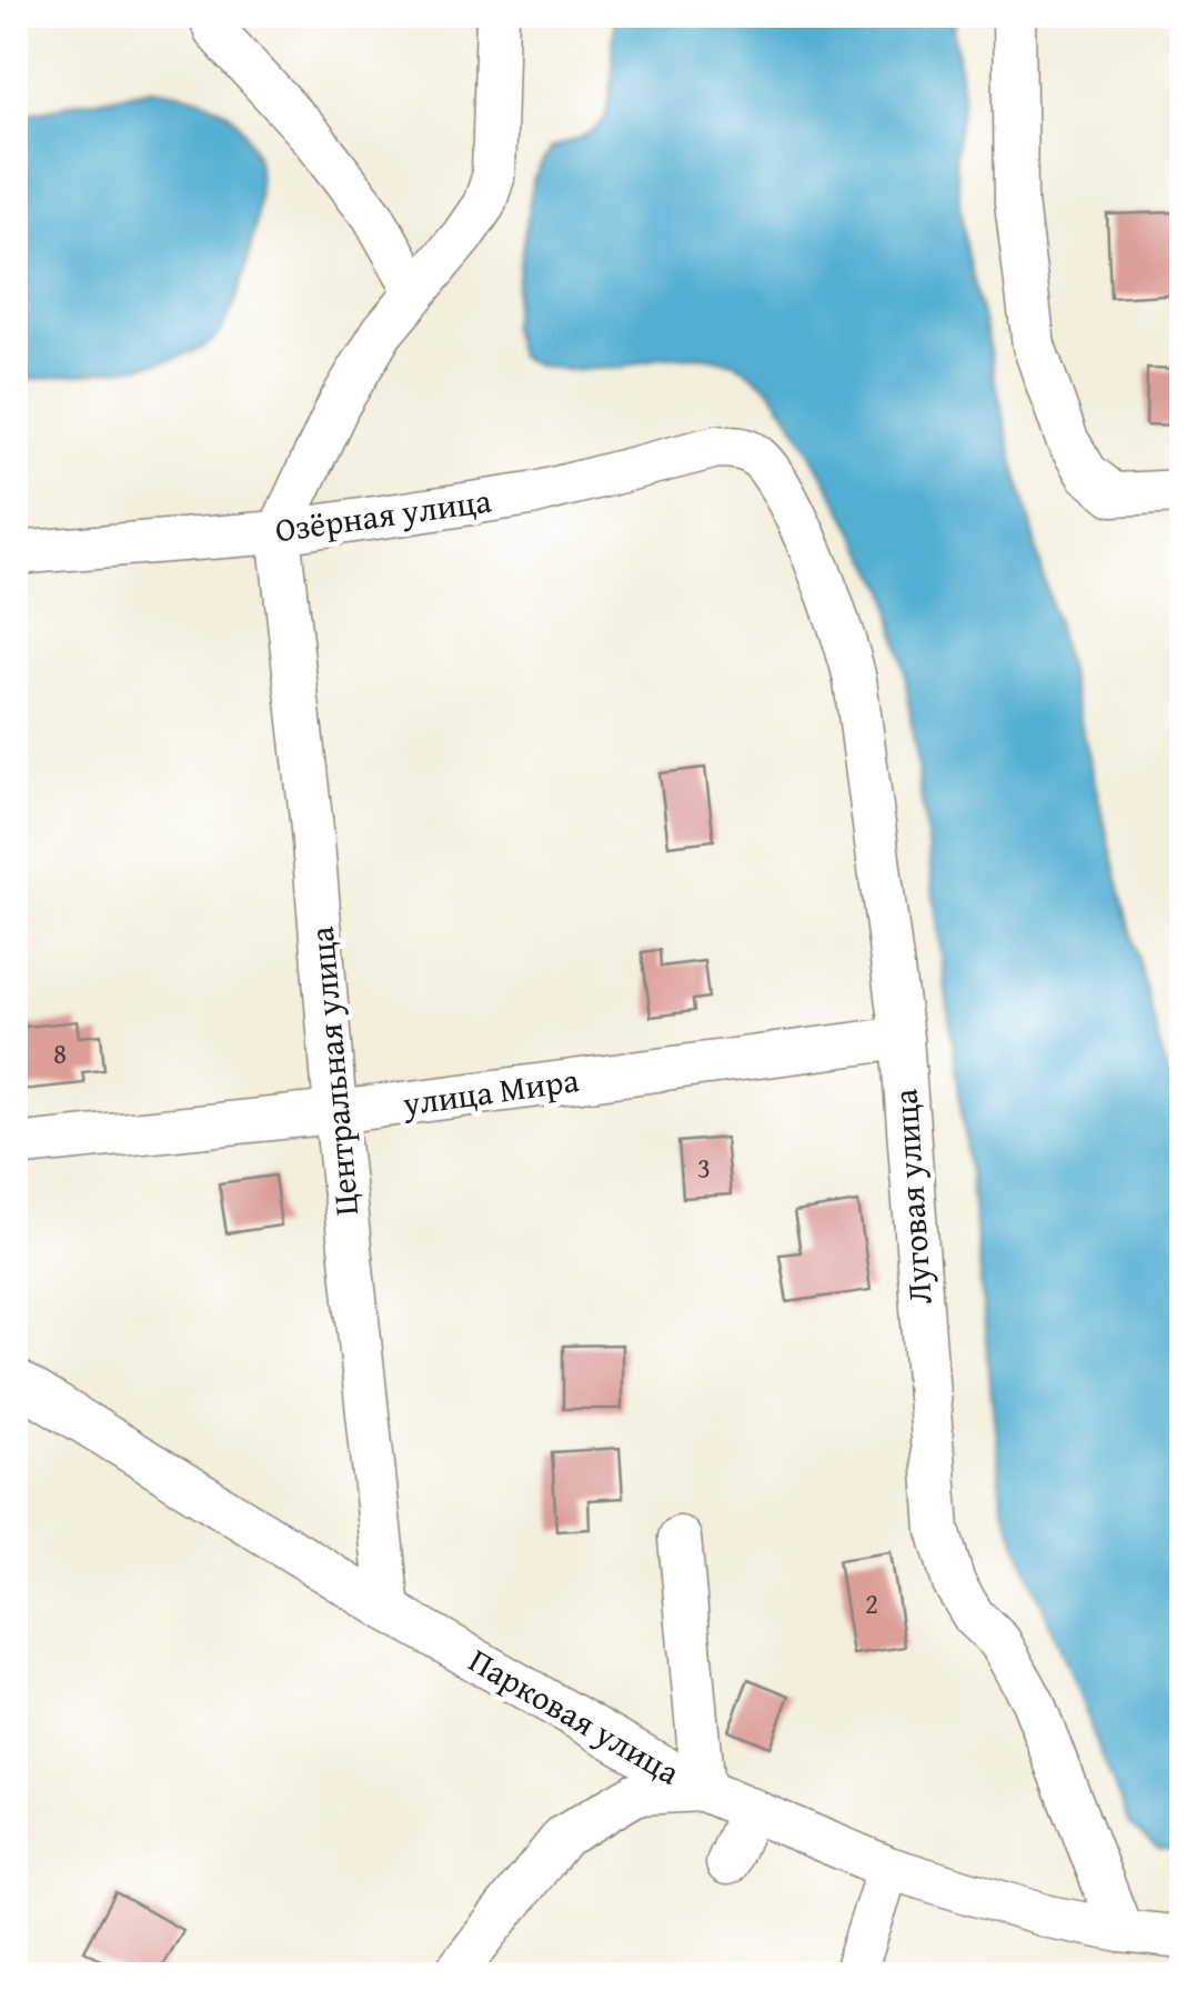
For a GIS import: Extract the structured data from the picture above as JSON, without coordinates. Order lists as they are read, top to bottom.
{
  "streets": {
    "street": [
      "Озёрная улица",
      "Центральная улица",
      "улица Мира",
      "Луговая улица",
      "Парковая улица"
    ]
  },
  "crossings": [
    ["Озёрная улица", "Центральная улица"],
    ["Озёрная улица", "Луговая улица"],
    ["Центральная улица", "улица Мира"],
    ["Центральная улица", "Парковая улица"],
    ["улица Мира", "Луговая улица"],
    ["Луговая улица", "Парковая улица"]
  ],
  "house_numbers": ["8", "3", "2"]
}
